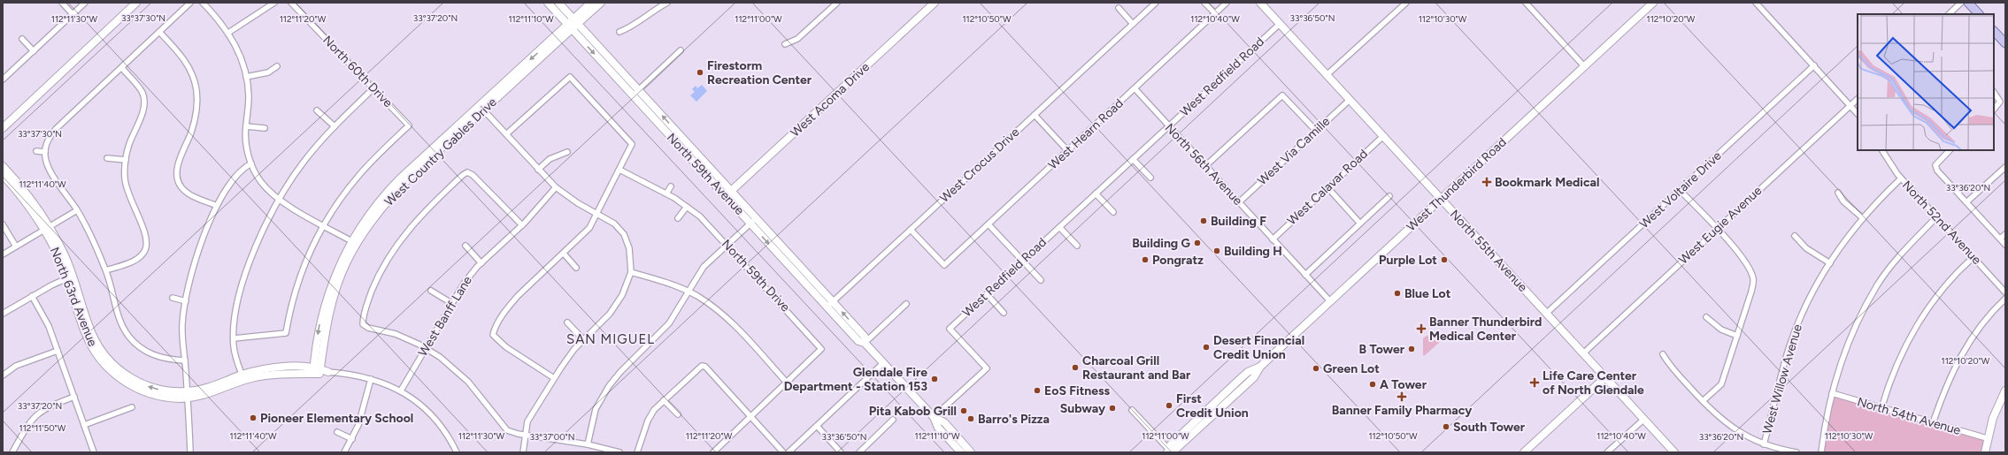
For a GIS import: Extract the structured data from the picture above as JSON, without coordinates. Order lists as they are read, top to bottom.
{
  "streets": {
    "main road": [
      "West Acoma Drive",
      "West Country Gables Drive",
      "North 59th Avenue",
      "West Thunderbird Road",
      "North 55th Avenue",
      "North 63rd Avenue"
    ],
    "street": [
      "North 60th Drive",
      "West Redfield Road",
      "West Hearn Road",
      "West Via Camille",
      "North 56th Avenue",
      "West Crocus Drive",
      "West Calavar Road",
      "West Voltaire Drive",
      "North 52nd Avenue",
      "West Eugie Avenue",
      "North 59th Drive",
      "West Banff Lane",
      "West Willow Avenue",
      "North 54th Avenue"
    ]
  },
  "crossings": [
    ["West Redfield Road", "North 56th Avenue"],
    ["West Redfield Road", "North 59th Avenue"],
    ["West Redfield Road", "North 55th Avenue"],
    ["West Acoma Drive", "North 59th Avenue"],
    ["West Hearn Road", "North 56th Avenue"],
    ["West Hearn Road", "West Crocus Drive"],
    ["West Via Camille", "North 56th Avenue"],
    ["West Via Camille", "North 55th Avenue"],
    ["West Country Gables Drive", "North 59th Avenue"],
    ["West Country Gables Drive", "North 63rd Avenue"],
    ["North 56th Avenue", "West Thunderbird Road"],
    ["North 56th Avenue", "West Calavar Road"],
    ["West Crocus Drive", "North 59th Avenue"],
    ["West Thunderbird Road", "North 55th Avenue"],
    ["West Calavar Road", "North 55th Avenue"],
    ["West Voltaire Drive", "North 55th Avenue"],
    ["North 52nd Avenue", "West Willow Avenue"],
    ["West Eugie Avenue", "North 55th Avenue"],
    ["North 63rd Avenue", "West Banff Lane"]
  ],
  "districts": ["SAN MIGUEL"],
  "places": {
    "other": [
      "Firestorm Recreation Center",
      "Building F",
      "Building G",
      "Building H",
      "Pongratz",
      "Purple Lot",
      "Blue Lot",
      "Desert Financial Credit Union",
      "B Tower",
      "Charcoal Grill Restaurant and Bar",
      "Green Lot",
      "Glendale Fire Department - Station 153",
      "A Tower",
      "EoS Fitness",
      "First Credit Union",
      "Subway",
      "Pita Kabob Grill",
      "Pioneer Elementary School",
      "Barro's Pizza",
      "South Tower"
    ],
    "health": [
      "Bookmark Medical",
      "Banner Thunderbird Medical Center",
      "Life Care Center of North Glendale",
      "Banner Family Pharmacy"
    ]
  },
  "coordinates": [
    "33°37'30\"N",
    "33°37'20\"N",
    "33°36'50\"N",
    "112°11'30\"W",
    "112°11'10\"W",
    "112°11'00\"W",
    "112°10'20\"W",
    "112°11'20\"W",
    "112°10'50\"W",
    "112°10'40\"W",
    "112°10'30\"W",
    "112°11'40\"W",
    "33°36'20\"N",
    "112°11'50\"W",
    "33°37'00\"N"
  ]
}
